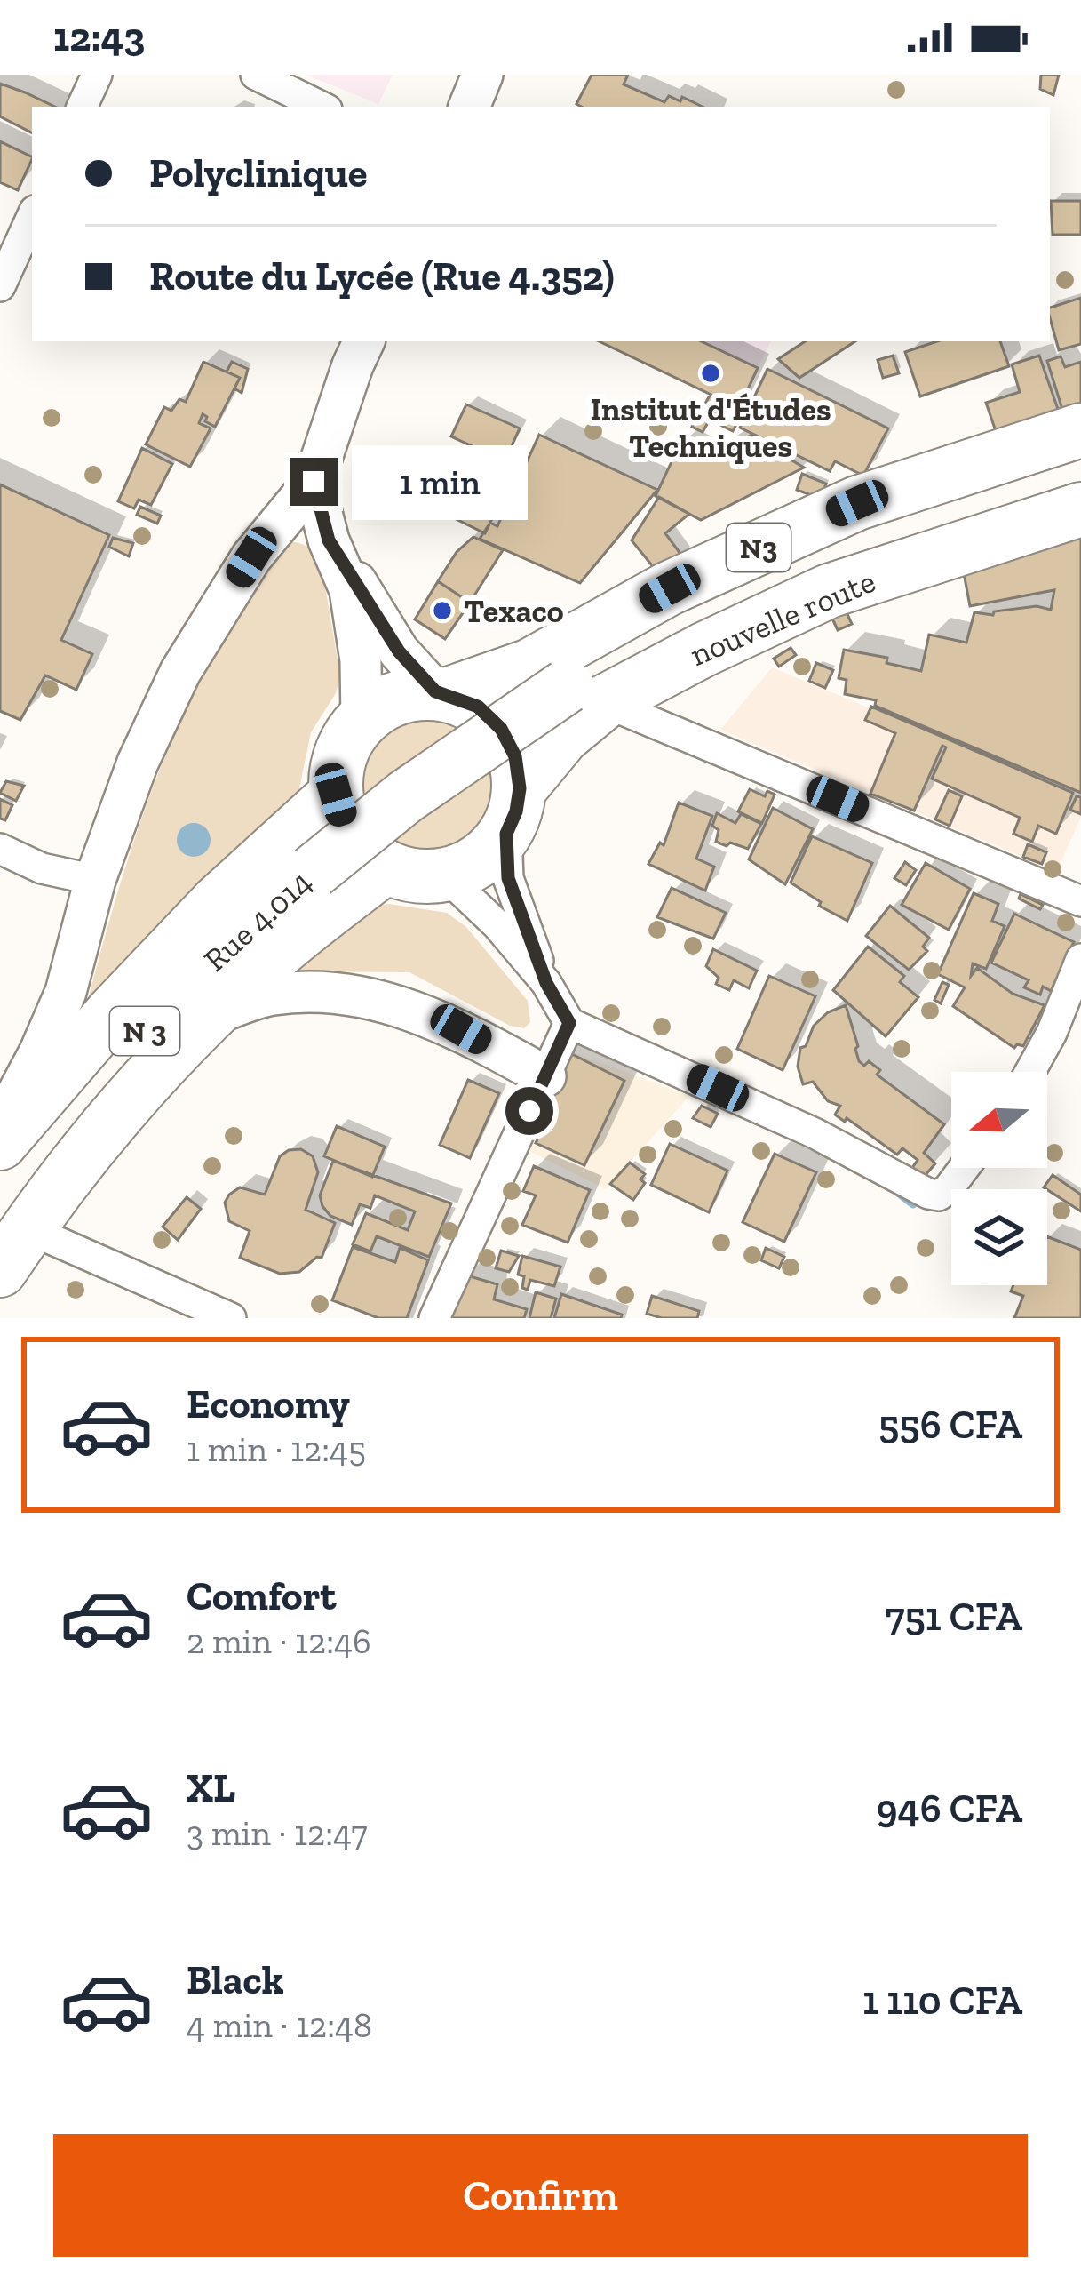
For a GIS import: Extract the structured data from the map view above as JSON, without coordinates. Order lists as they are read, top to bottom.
{
  "streets": {
    "highway": [
      "N3",
      "nouvelle route",
      "Rue 4.014",
      "N 3"
    ]
  },
  "crossings": [
    ["N3", "nouvelle route"],
    ["nouvelle route", "Rue 4.014"]
  ],
  "places": ["Institut d'Études Techniques", "Texaco"],
  "north": "left",
  "page": {
    "status": "12:43",
    "banner": ["Polyclinique", "Route du Lycée (Rue 4.352)"],
    "bubble": "1 min",
    "list": [
      {
        "name": "Economy",
        "note": "1 min · 12:45",
        "value": "556 CFA"
      },
      {
        "name": "Comfort",
        "note": "2 min · 12:46",
        "value": "751 CFA"
      },
      {
        "name": "XL",
        "note": "3 min · 12:47",
        "value": "946 CFA"
      },
      {
        "name": "Black",
        "note": "4 min · 12:48",
        "value": "1 110 CFA"
      }
    ],
    "buttons": "Confirm"
  }
}
